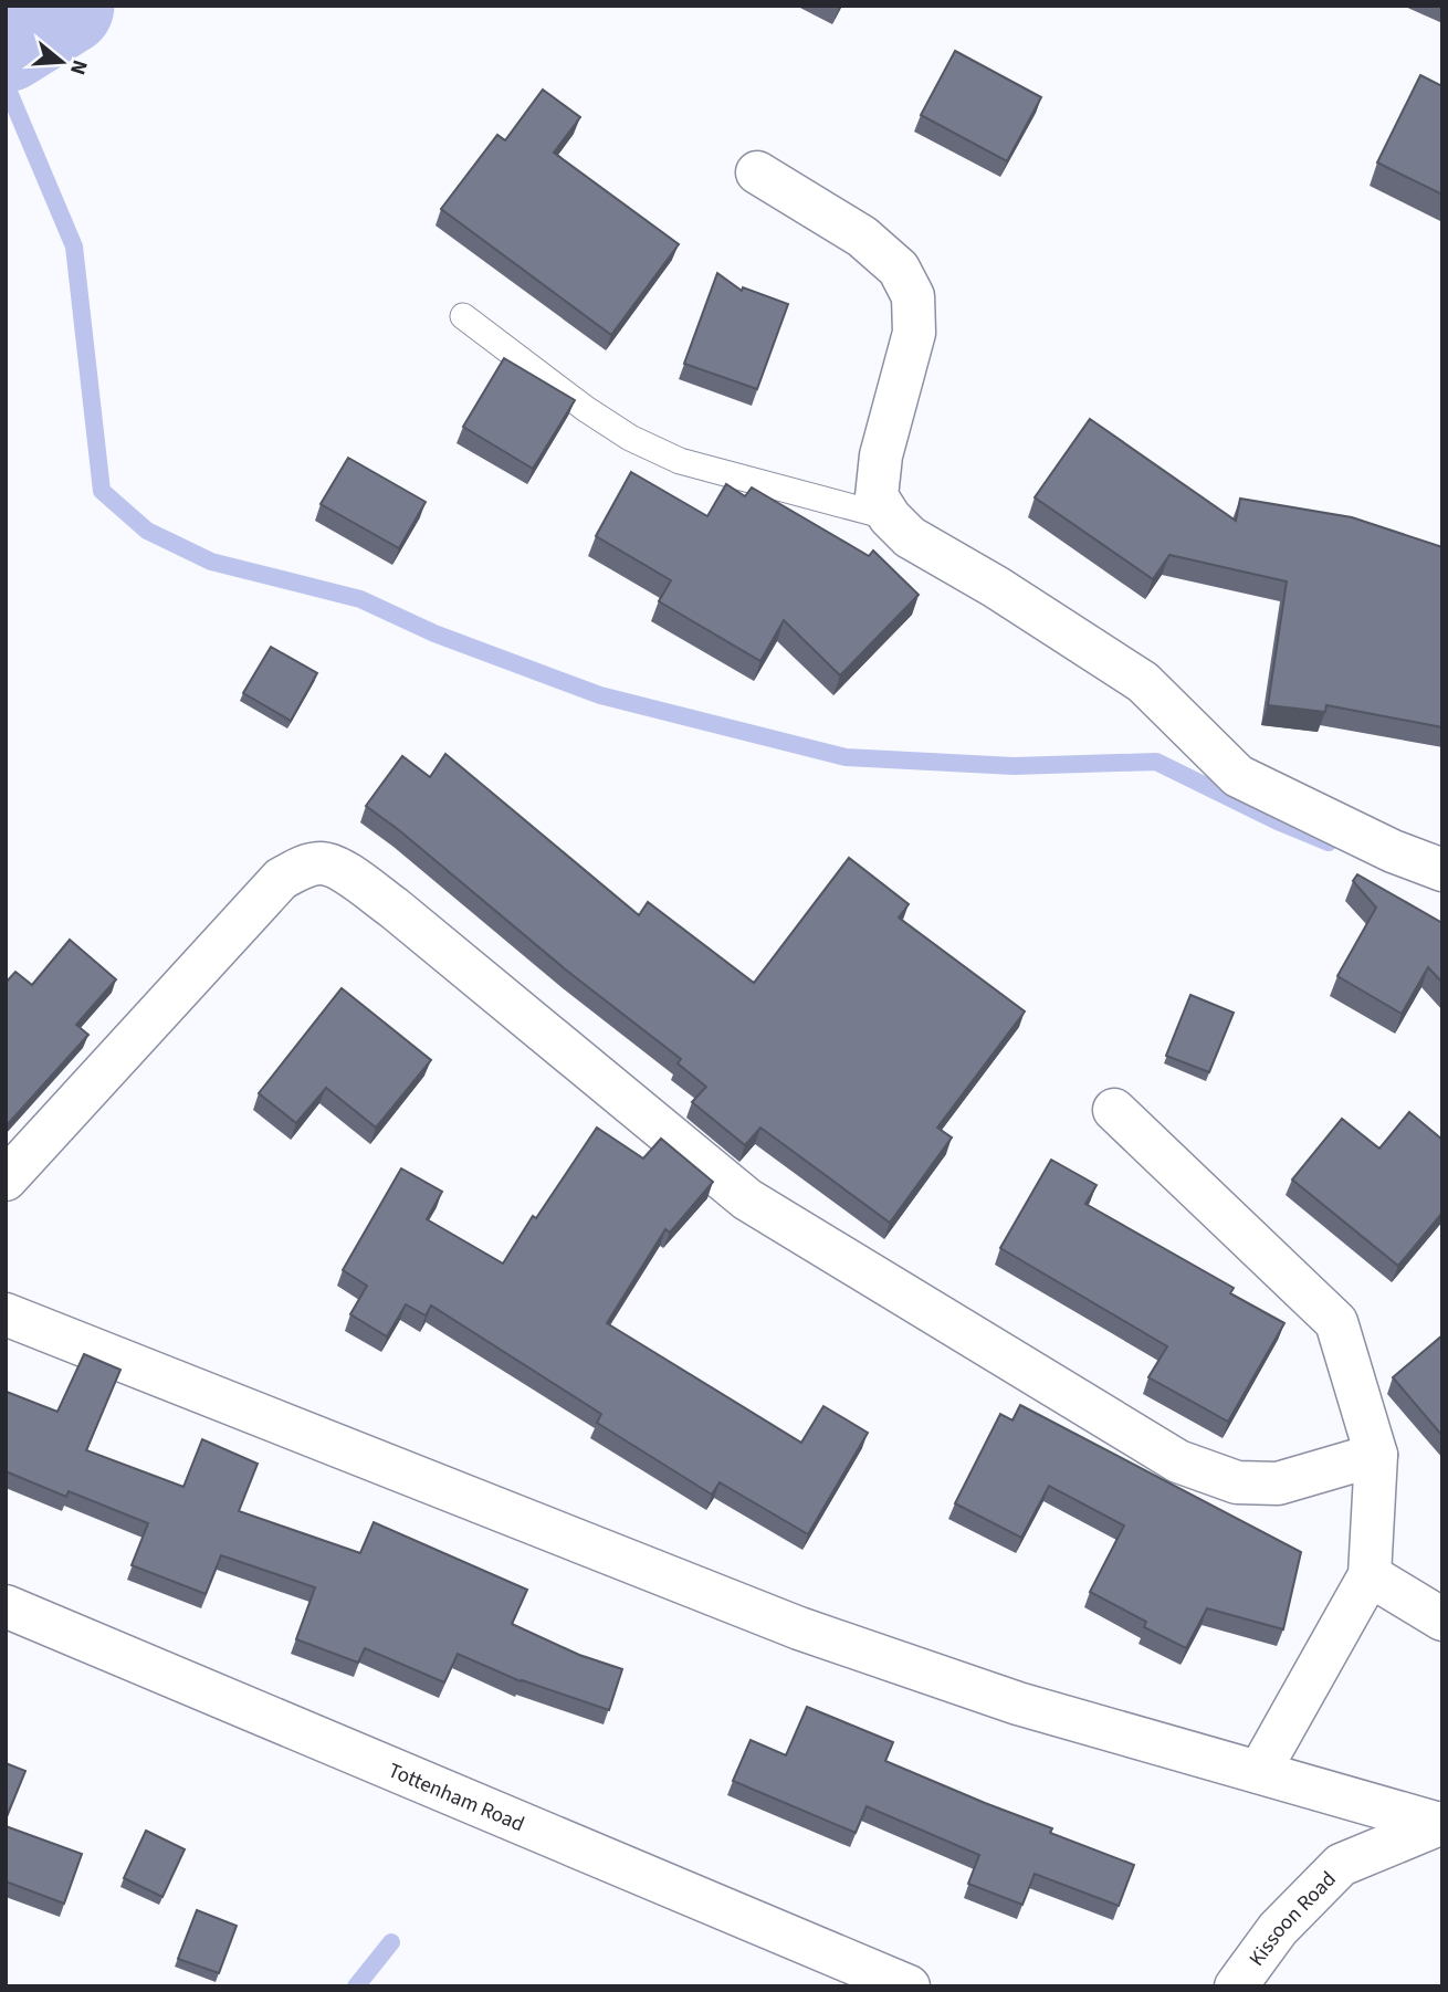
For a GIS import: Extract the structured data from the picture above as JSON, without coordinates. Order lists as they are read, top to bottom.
{
  "streets": {
    "street": ["Tottenham Road", "Kissoon Road"]
  },
  "north": "right"
}
